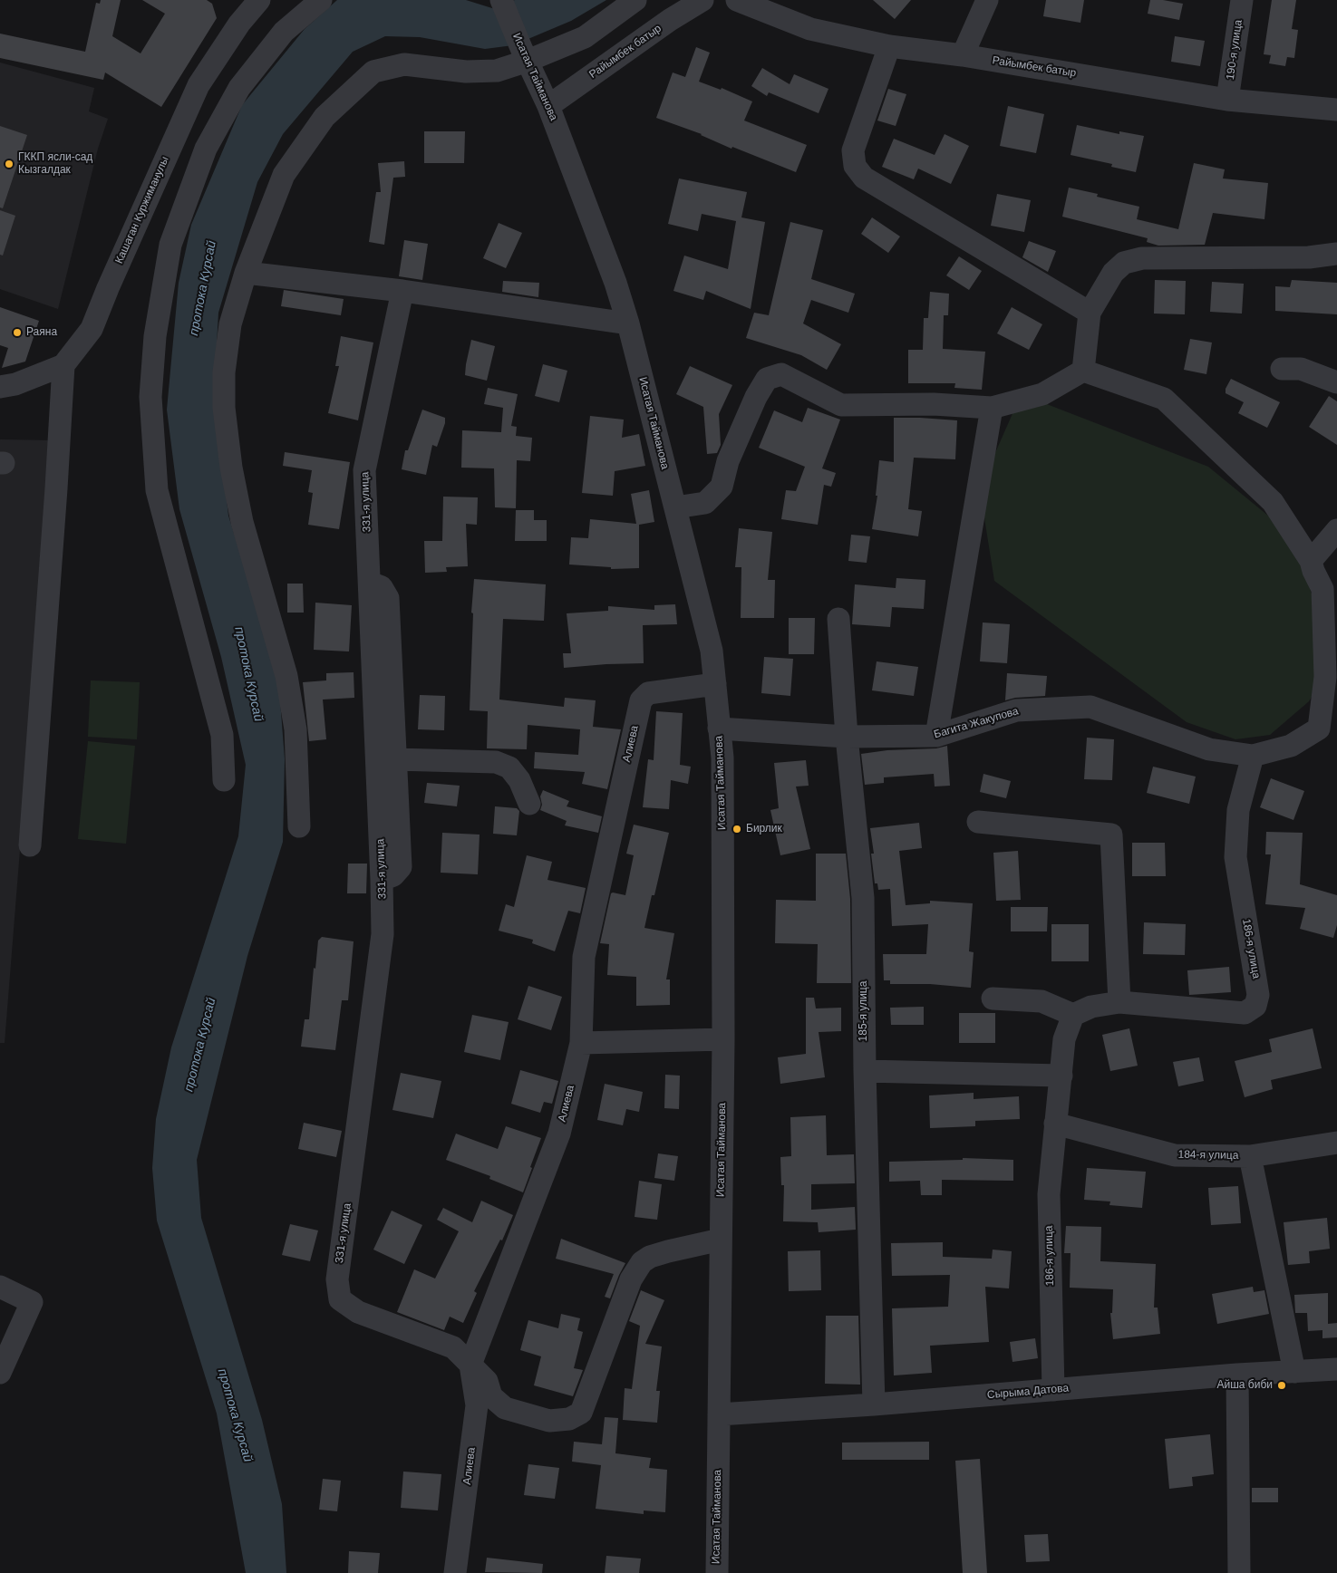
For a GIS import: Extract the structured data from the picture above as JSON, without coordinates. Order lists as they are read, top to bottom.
{
  "streets": {
    "street": [
      "190-я улица",
      "Райымбек батыр",
      "Исатая Тайманова",
      "Кашаган Куржиманулы",
      "331-я улица",
      "Багита Жакупова",
      "Алиева",
      "186-я улица",
      "185-я улица",
      "184-я улица",
      "Сырыма Датова"
    ]
  },
  "crossings": [
    ["190-я улица", "Райымбек батыр"],
    ["Райымбек батыр", "Исатая Тайманова"],
    ["Исатая Тайманова", "331-я улица"],
    ["Исатая Тайманова", "Багита Жакупова"],
    ["Исатая Тайманова", "Алиева"],
    ["Исатая Тайманова", "Сырыма Датова"],
    ["331-я улица", "Алиева"],
    ["Багита Жакупова", "186-я улица"],
    ["Багита Жакупова", "185-я улица"],
    ["186-я улица", "184-я улица"],
    ["186-я улица", "Сырыма Датова"],
    ["185-я улица", "Сырыма Датова"]
  ],
  "water": ["протока Курсай"],
  "places": [
    "ГККП ясли-сад Кызгалдак",
    "Раяна",
    "Бирлик",
    "Айша биби"
  ]
}
